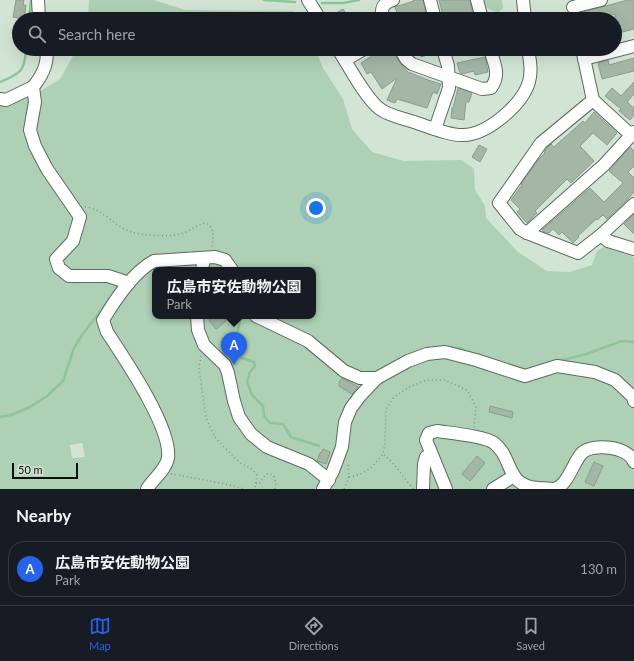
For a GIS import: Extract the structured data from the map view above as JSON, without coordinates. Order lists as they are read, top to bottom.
{
  "scale_bar": "50 m",
  "page": {
    "search": "Search here",
    "popup": ["広島市安佐動物公園", "Park"],
    "pins": "A",
    "scale": "50 m",
    "heading": "Nearby",
    "list": [
      {
        "mark": "A",
        "name": "広島市安佐動物公園",
        "note": "Park",
        "value": "130 m"
      }
    ],
    "nav": ["Map", "Directions", "Saved"]
  }
}
